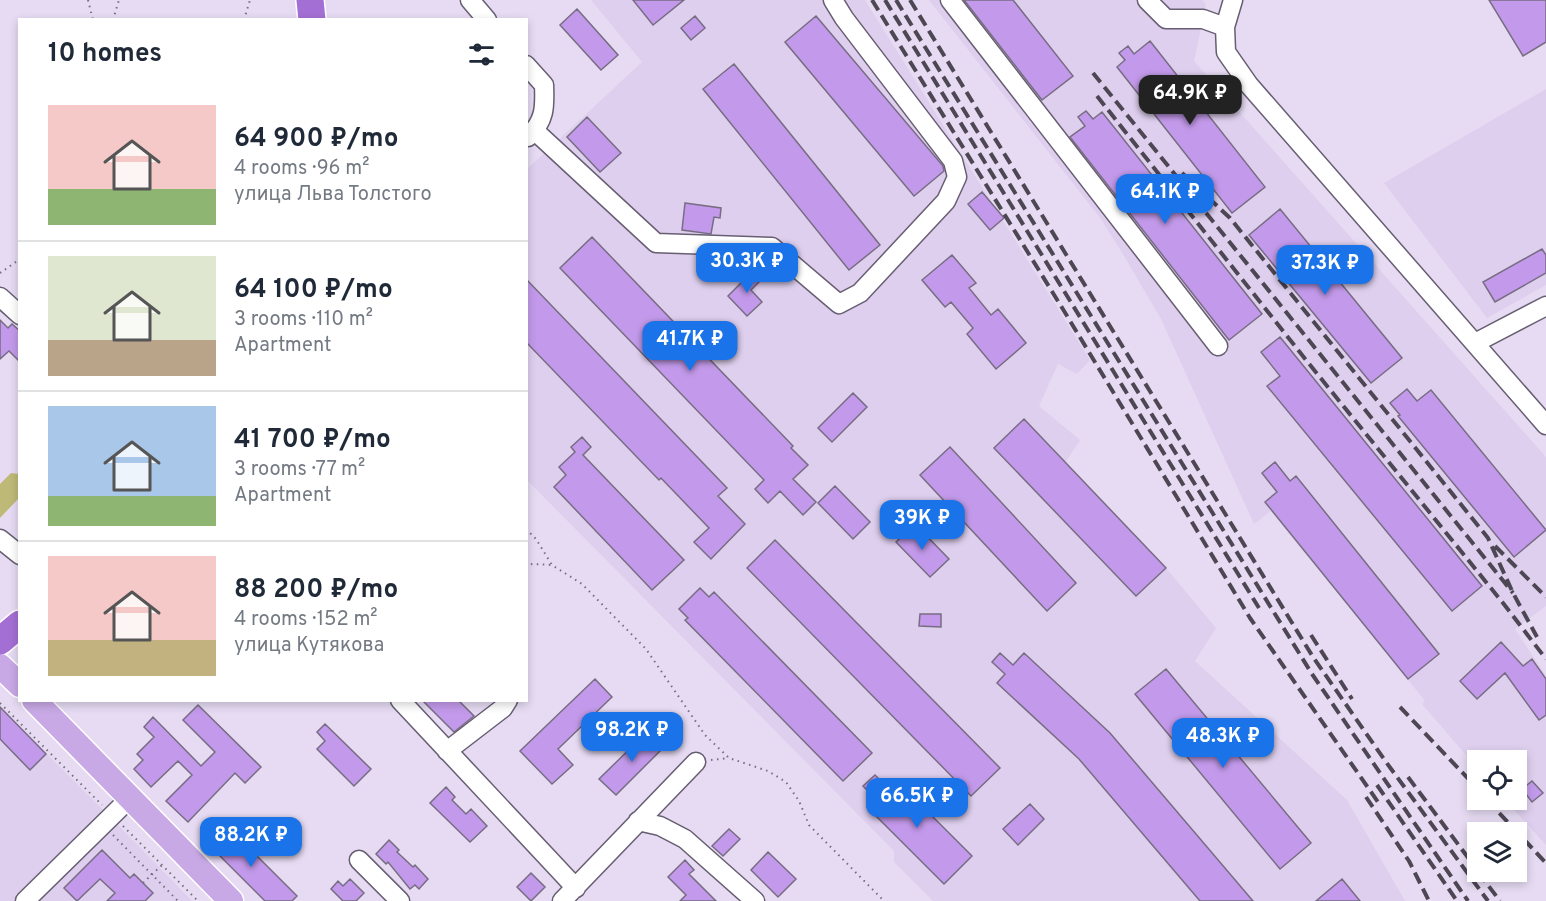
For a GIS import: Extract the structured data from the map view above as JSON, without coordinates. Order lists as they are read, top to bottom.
{
  "page": {
    "heading": "10 homes",
    "price": [
      "64.9K ₽",
      "64.1K ₽",
      "30.3K ₽",
      "37.3K ₽",
      "41.7K ₽",
      "39K ₽",
      "98.2K ₽",
      "48.3K ₽",
      "66.5K ₽",
      "88.2K ₽"
    ],
    "list": [
      {
        "name": "64 900 ₽/mo",
        "note": "4 rooms · 96 m² · улица Льва Толстого"
      },
      {
        "name": "64 100 ₽/mo",
        "note": "3 rooms · 110 m² · Apartment"
      },
      {
        "name": "41 700 ₽/mo",
        "note": "3 rooms · 77 m² · Apartment"
      },
      {
        "name": "88 200 ₽/mo",
        "note": "4 rooms · 152 m² · улица Кутякова"
      }
    ]
  }
}
